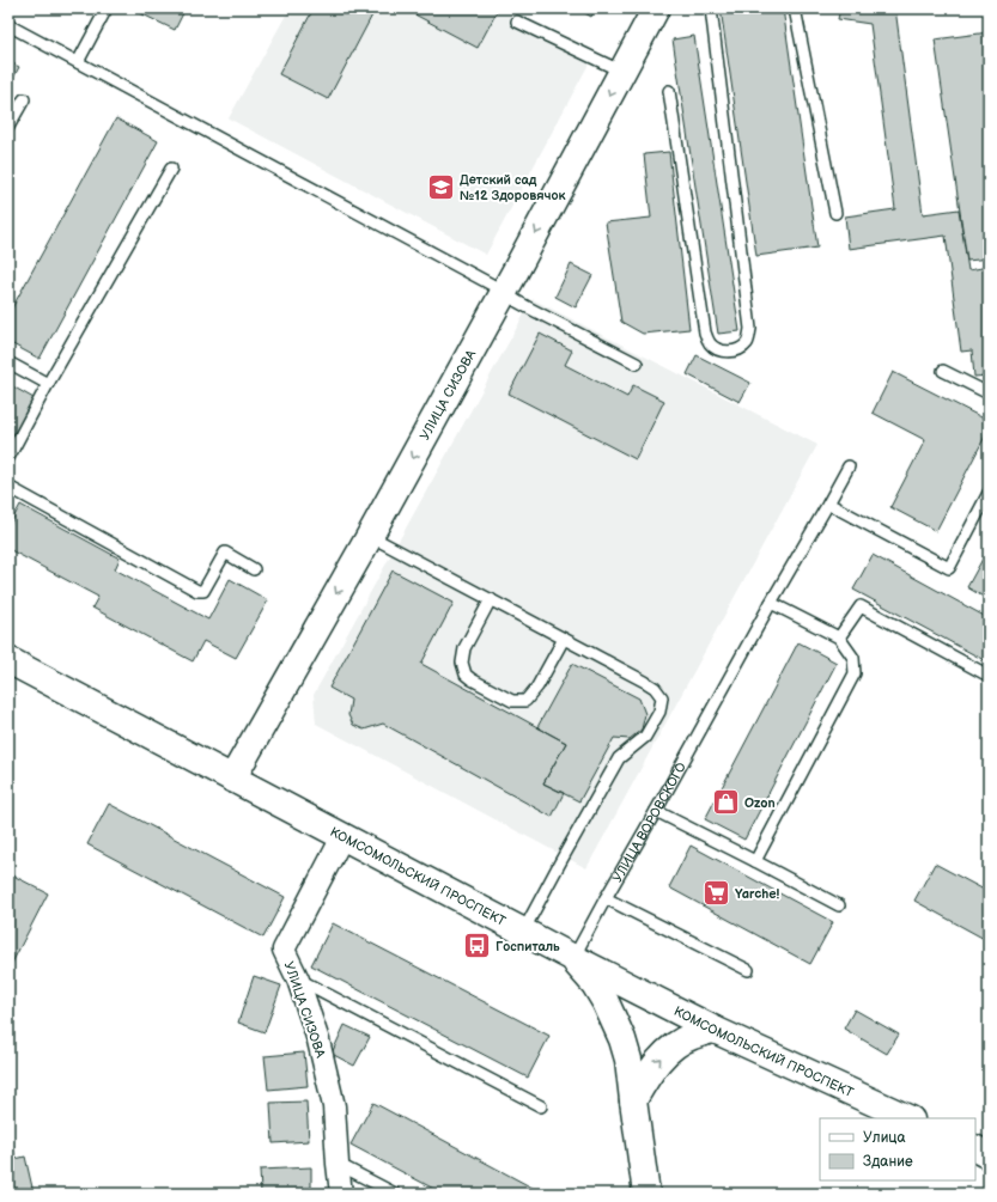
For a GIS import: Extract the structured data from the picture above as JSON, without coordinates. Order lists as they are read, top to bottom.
{
  "streets": {
    "main road": ["УЛИЦА СИЗОВА", "КОМСОМОЛЬСКИЙ ПРОСПЕКТ"],
    "lane": ["УЛИЦА ВОРОВСКОГО"]
  },
  "crossings": [
    ["УЛИЦА СИЗОВА", "КОМСОМОЛЬСКИЙ ПРОСПЕКТ"],
    ["УЛИЦА ВОРОВСКОГО", "КОМСОМОЛЬСКИЙ ПРОСПЕКТ"]
  ],
  "one_way": ["УЛИЦА СИЗОВА"],
  "places": {
    "school or university": ["Детский сад №12 Здоровячок"],
    "shop": ["Ozon"],
    "supermarket": ["Yarche!"],
    "bus stop": ["Госпиталь"]
  },
  "legend": ["Улица", "Здание"]
}
